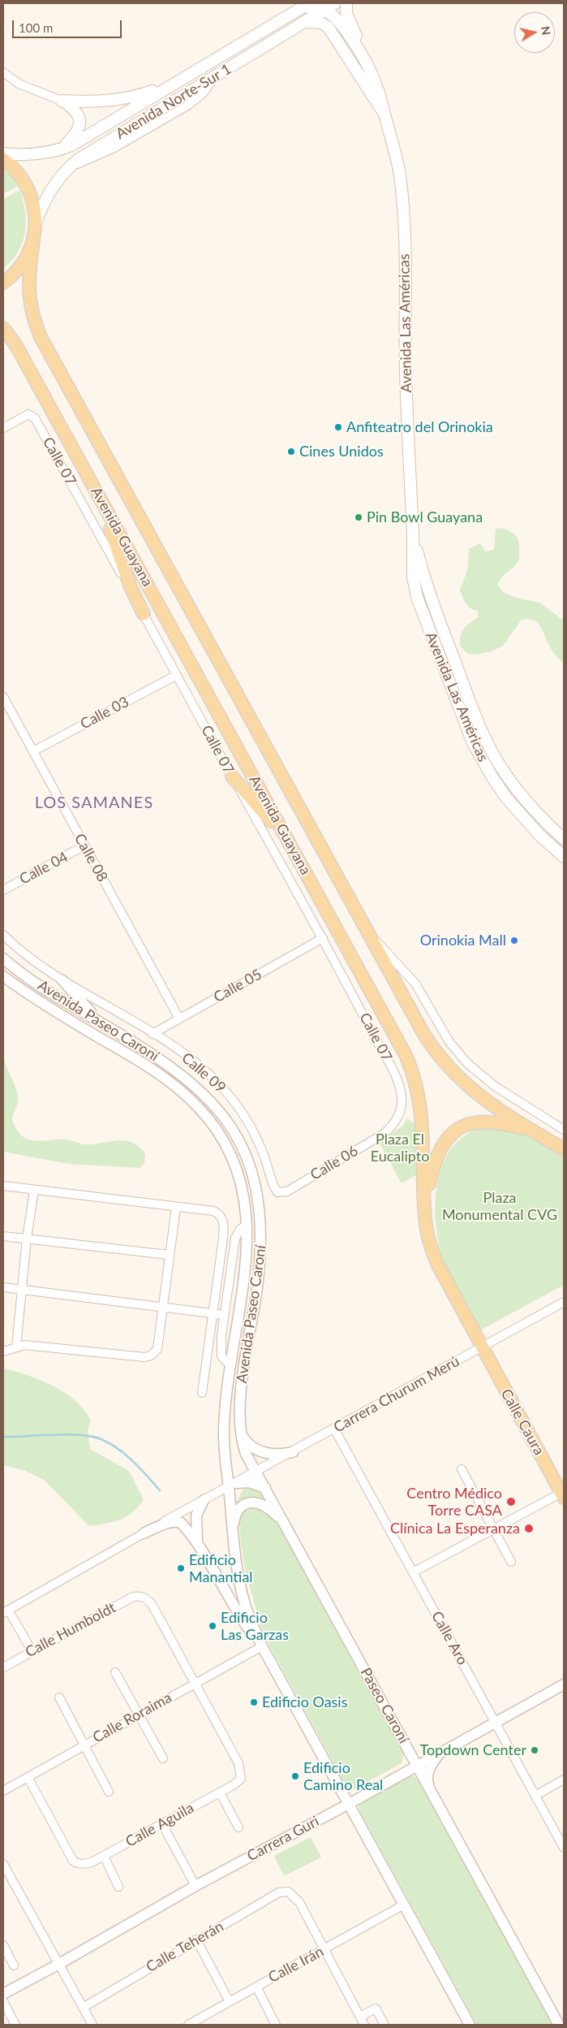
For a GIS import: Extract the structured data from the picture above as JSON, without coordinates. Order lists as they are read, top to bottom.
{
  "streets": {
    "main road": [
      "Avenida Norte-Sur 1",
      "Avenida Las Américas",
      "Avenida Guayana",
      "Calle Caura"
    ],
    "street": [
      "Calle 07",
      "Calle 03",
      "Calle 08",
      "Calle 04",
      "Calle 05",
      "Avenida Paseo Caroní",
      "Calle 09",
      "Calle 06",
      "Carrera Churum Merú",
      "Calle Humboldt",
      "Calle Aro",
      "Paseo Caroní",
      "Calle Roraima",
      "Calle Aguila",
      "Carrera Guri",
      "Calle Teherán",
      "Calle Irán"
    ]
  },
  "crossings": [
    ["Avenida Norte-Sur 1", "Avenida Las Américas"],
    ["Avenida Norte-Sur 1", "Avenida Guayana"],
    ["Calle 07", "Calle 03"],
    ["Calle 07", "Calle 05"],
    ["Calle 07", "Calle 06"],
    ["Avenida Guayana", "Carrera Churum Merú"],
    ["Avenida Guayana", "Calle Caura"],
    ["Calle 03", "Calle 08"],
    ["Calle 08", "Calle 04"],
    ["Calle 08", "Calle 05"],
    ["Calle 05", "Calle 09"],
    ["Avenida Paseo Caroní", "Carrera Churum Merú"],
    ["Avenida Paseo Caroní", "Paseo Caroní"],
    ["Calle 09", "Calle 06"],
    ["Carrera Churum Merú", "Calle Caura"],
    ["Carrera Churum Merú", "Calle Aro"],
    ["Carrera Churum Merú", "Paseo Caroní"],
    ["Calle Humboldt", "Calle Roraima"],
    ["Calle Humboldt", "Calle Aguila"],
    ["Calle Aro", "Carrera Guri"],
    ["Paseo Caroní", "Carrera Guri"],
    ["Calle Roraima", "Calle Aguila"],
    ["Calle Teherán", "Calle Irán"]
  ],
  "districts": ["LOS SAMANES"],
  "parks": ["Plaza El Eucalipto", "Plaza Monumental CVG"],
  "places": [
    "Anfiteatro del Orinokia",
    "Cines Unidos",
    "Pin Bowl Guayana",
    "Orinokia Mall",
    "Centro Médico Torre CASA",
    "Clínica La Esperanza",
    "Edificio Manantial",
    "Edificio Las Garzas",
    "Edificio Oasis",
    "Topdown Center",
    "Edificio Camino Real"
  ],
  "scale_bar": "100 m",
  "north": "right"
}
